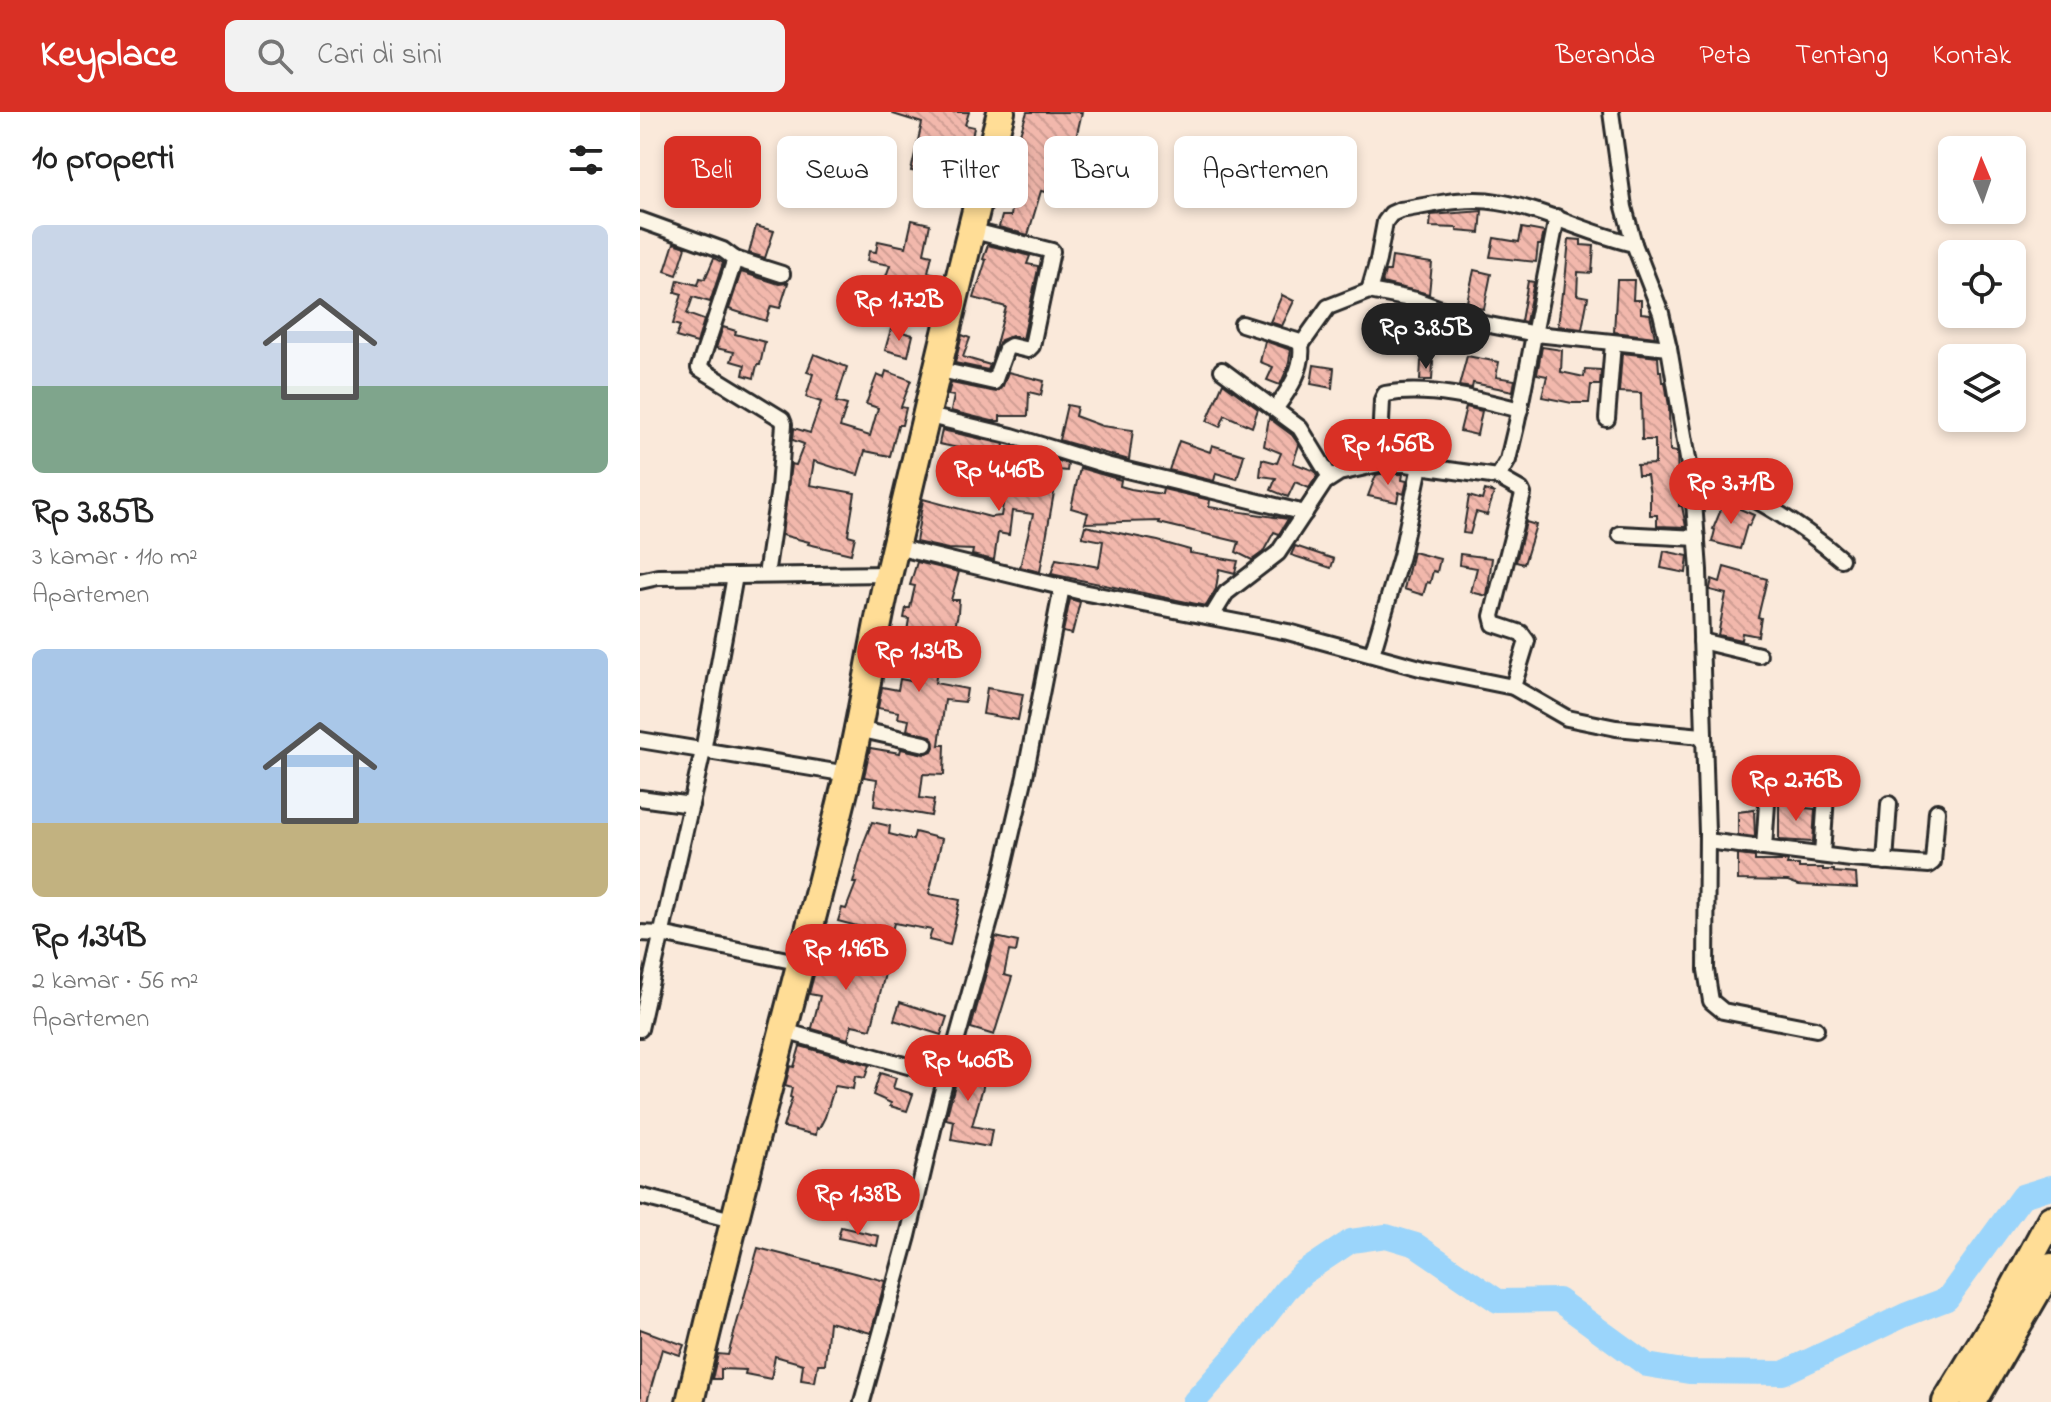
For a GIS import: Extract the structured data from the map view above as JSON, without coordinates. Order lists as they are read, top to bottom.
{
  "north": "top",
  "page": {
    "header": "Keyplace",
    "search": "Cari di sini",
    "nav": [
      "Beranda",
      "Peta",
      "Tentang",
      "Kontak"
    ],
    "heading": "10 properti",
    "chip": [
      "Beli",
      "Sewa",
      "Filter",
      "Baru",
      "Apartemen"
    ],
    "list": [
      {
        "name": "Rp 3.85B",
        "note": "3 kamar · 110 m² · Apartemen"
      },
      {
        "name": "Rp 1.34B",
        "note": "2 kamar · 56 m² · Apartemen"
      }
    ],
    "price": [
      "Rp 1.72B",
      "Rp 3.85B",
      "Rp 1.56B",
      "Rp 4.46B",
      "Rp 3.71B",
      "Rp 1.34B",
      "Rp 2.76B",
      "Rp 1.96B",
      "Rp 4.06B",
      "Rp 1.38B"
    ]
  }
}
